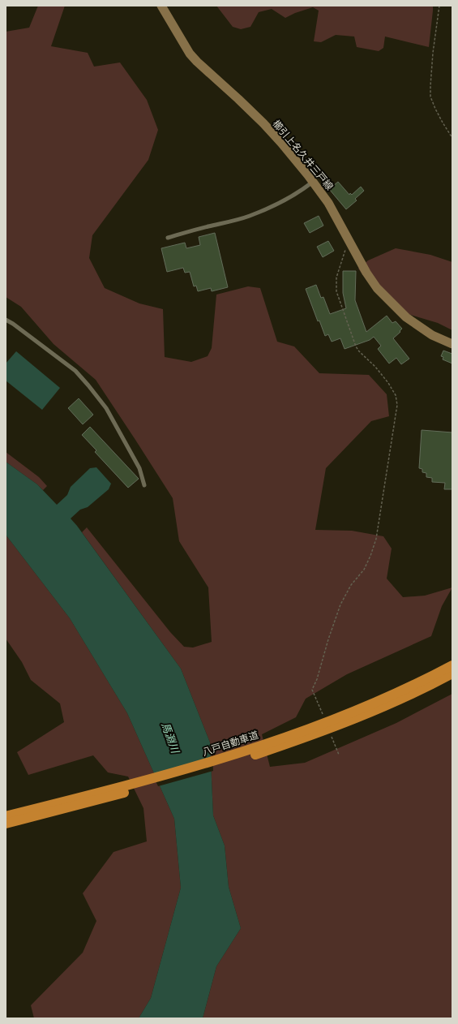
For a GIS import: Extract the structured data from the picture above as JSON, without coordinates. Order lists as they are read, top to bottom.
{
  "streets": {
    "highway": ["八戸自動車道"],
    "main road": ["櫛引上名久井三戸線"]
  },
  "water": ["馬淵川"]
}
